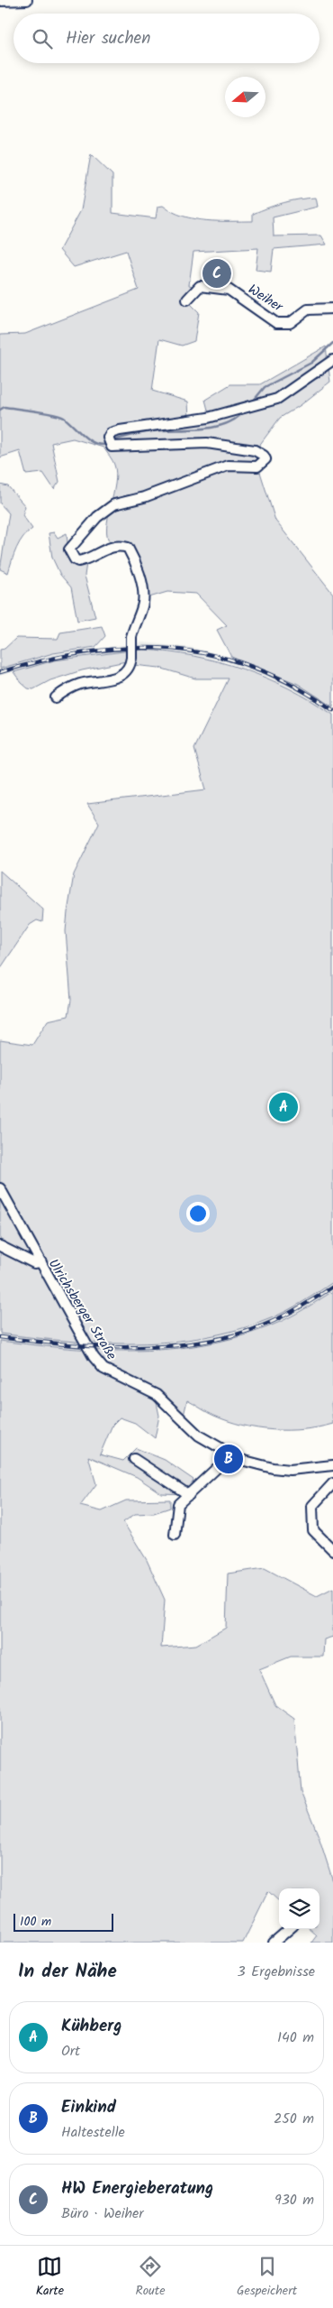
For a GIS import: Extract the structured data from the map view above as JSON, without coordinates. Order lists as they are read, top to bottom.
{
  "streets": {
    "street": ["Weiher", "Ulrichsberger Straße"]
  },
  "scale_bar": "100 m",
  "north": "left",
  "page": {
    "search": "Hier suchen",
    "pins": ["C", "A", "B"],
    "scale": "100 m",
    "heading": ["In der Nähe", "3 Ergebnisse"],
    "list": [
      {
        "mark": "A",
        "name": "Kühberg",
        "note": "Ort",
        "value": "140 m"
      },
      {
        "mark": "B",
        "name": "Einkind",
        "note": "Haltestelle",
        "value": "250 m"
      },
      {
        "mark": "C",
        "name": "HW Energieberatung",
        "note": "Büro · Weiher",
        "value": "930 m"
      }
    ],
    "nav": ["Karte", "Route", "Gespeichert"]
  }
}
